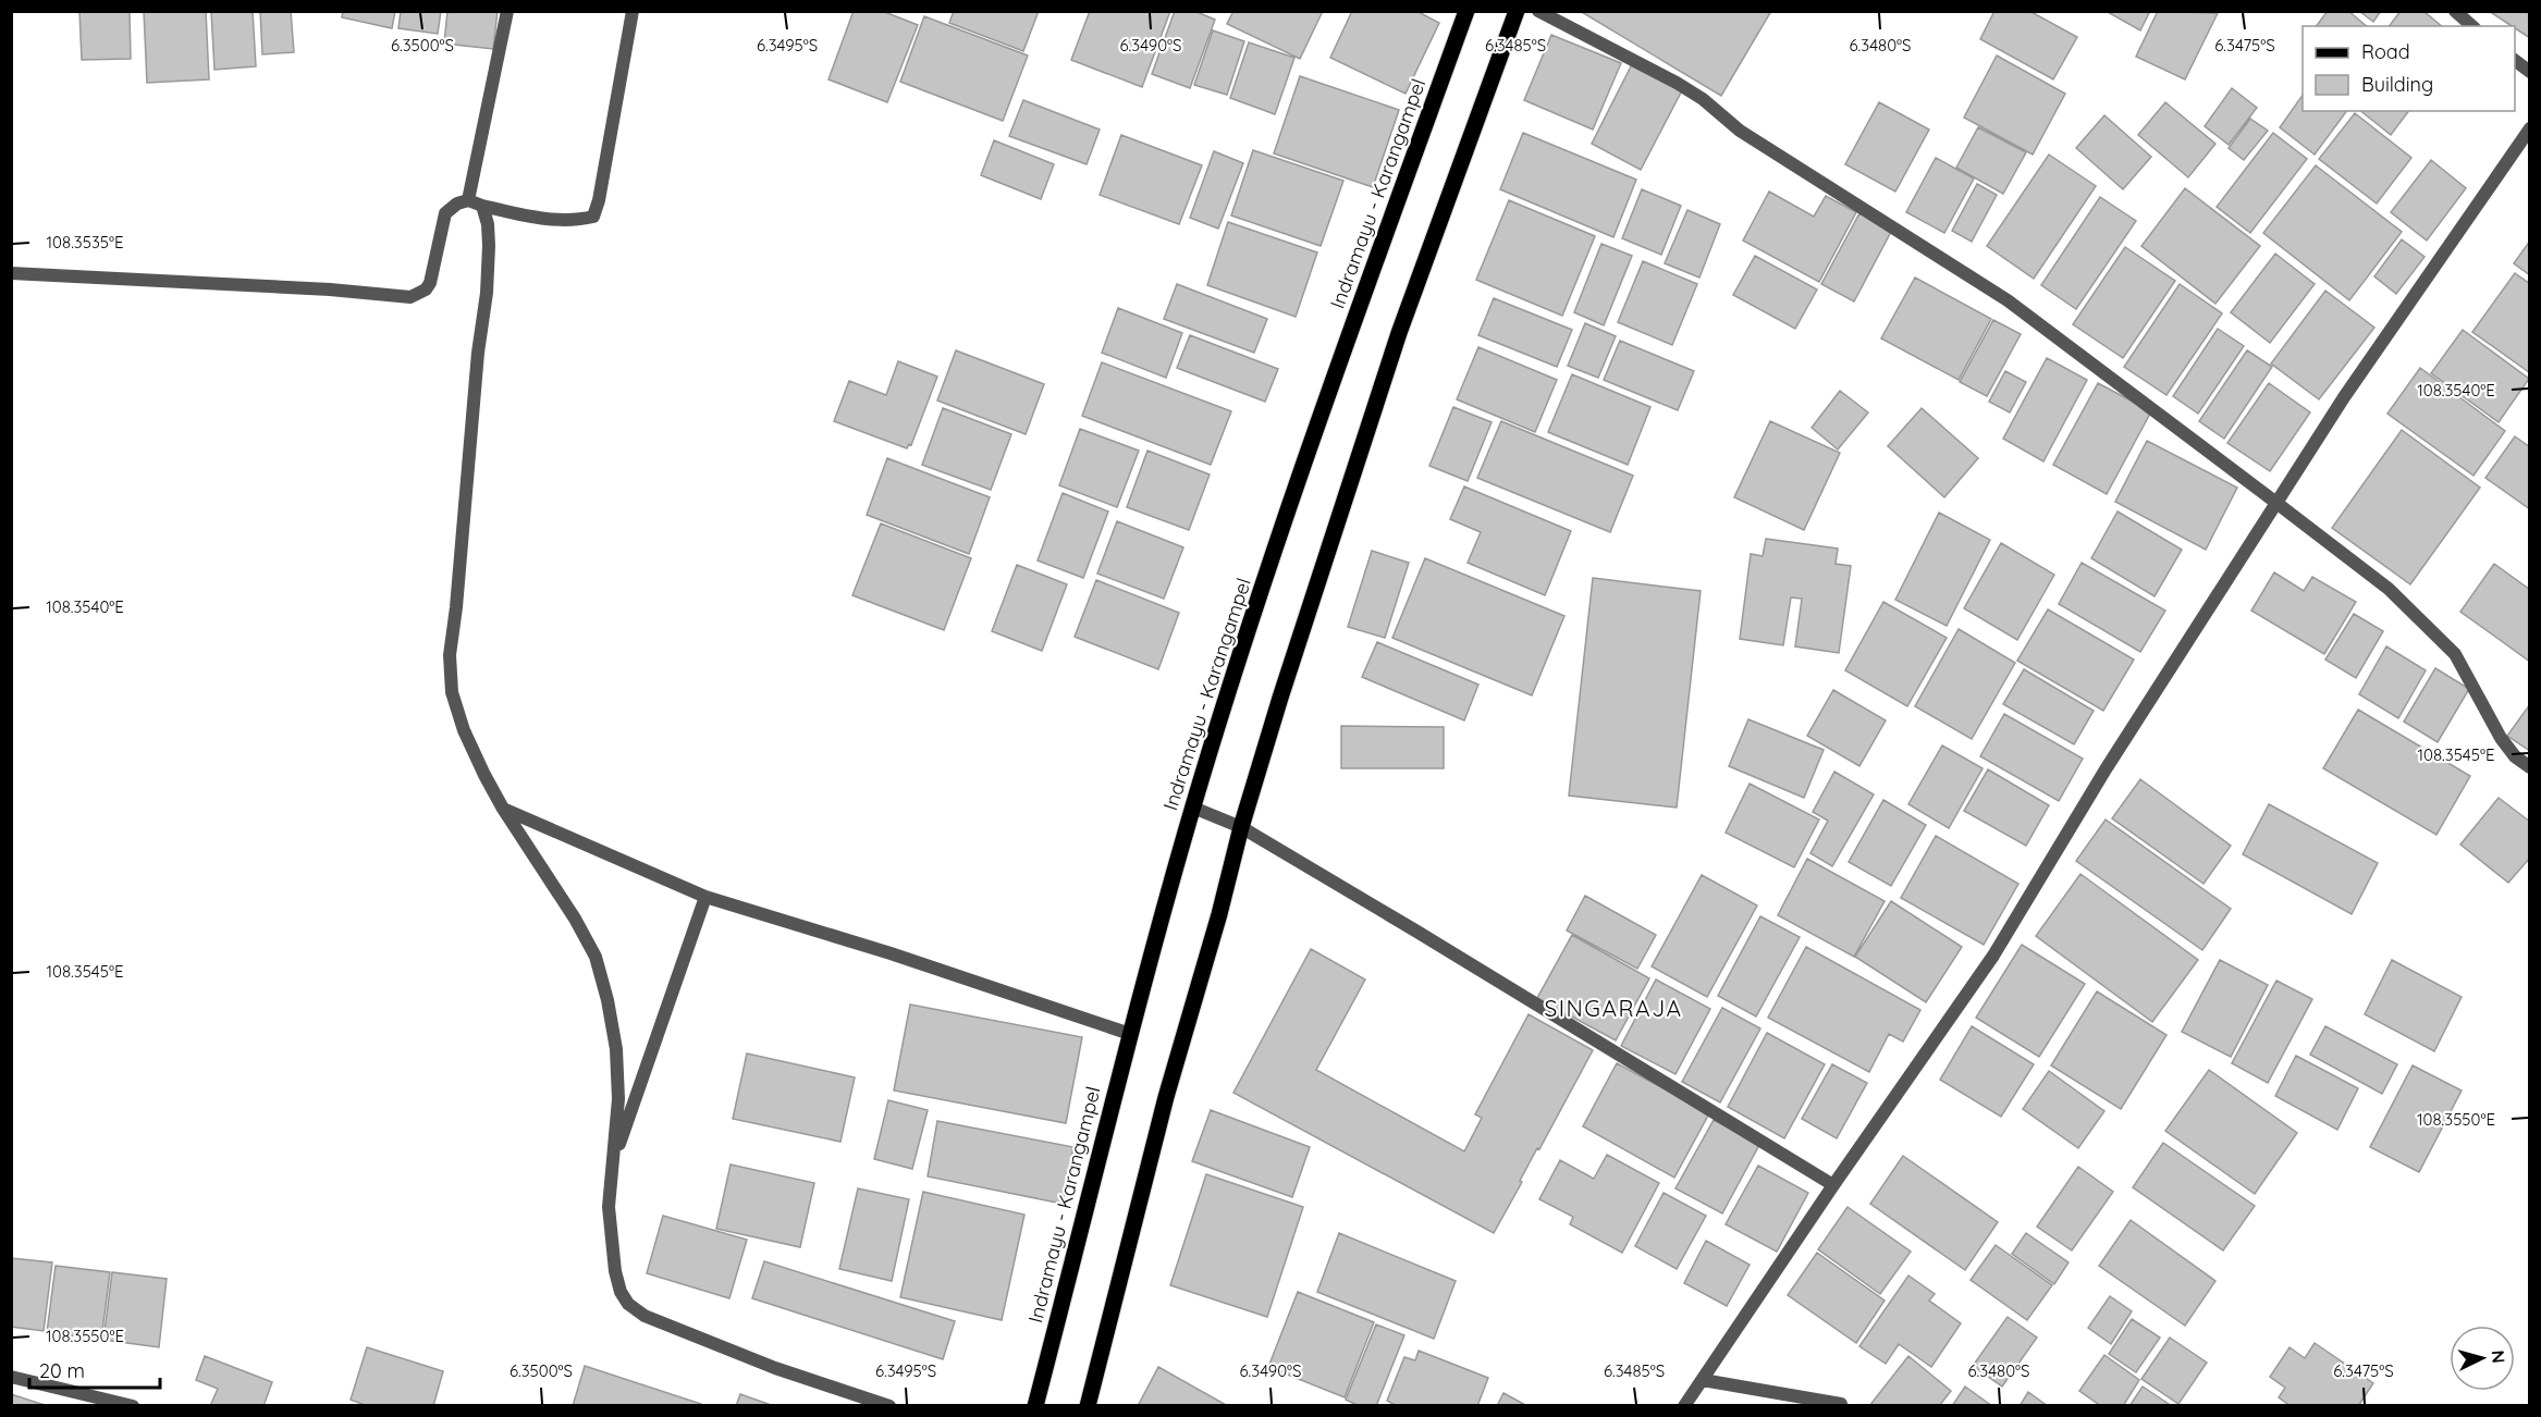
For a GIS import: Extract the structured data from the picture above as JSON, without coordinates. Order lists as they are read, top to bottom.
{
  "streets": {
    "main road": ["Indramayu - Karangampel"]
  },
  "districts": ["SINGARAJA"],
  "legend": ["Road", "Building"],
  "scale_bar": "20 m",
  "north": "right",
  "coordinates": [
    "6.3500°S",
    "6.3495°S",
    "6.3490°S",
    "6.3485°S",
    "6.3480°S",
    "6.3475°S",
    "108.3535°E",
    "108.3540°E",
    "108.3545°E",
    "108.3550°E"
  ]
}
